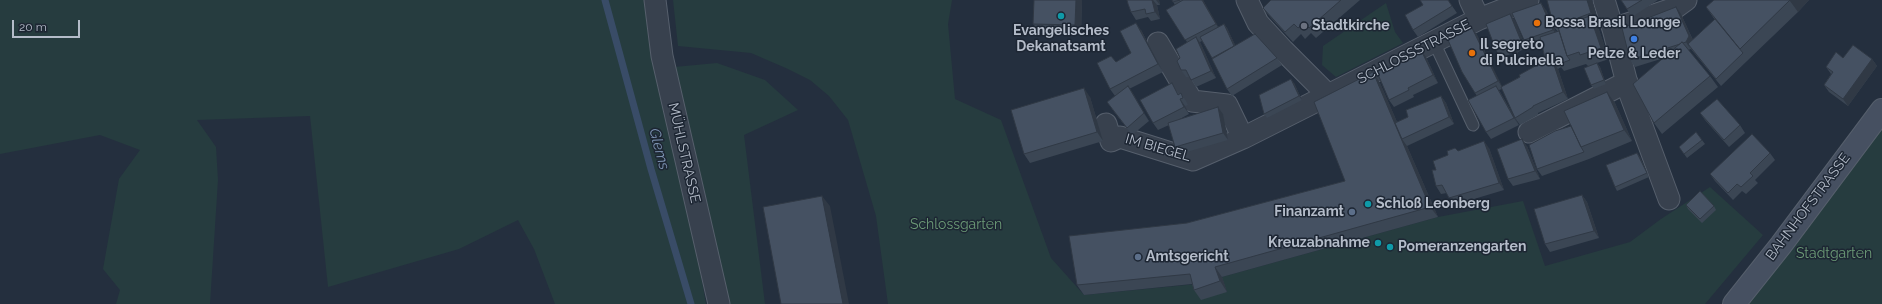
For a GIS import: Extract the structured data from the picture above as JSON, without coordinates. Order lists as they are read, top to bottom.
{
  "streets": {
    "street": [
      "SCHLOSSSTRASSE",
      "IM BIEGEL",
      "MÜHLSTRASSE",
      "BAHNHOFSTRASSE"
    ]
  },
  "crossings": [
    ["SCHLOSSSTRASSE", "IM BIEGEL"]
  ],
  "water": ["Glems"],
  "parks": ["Schlossgarten", "Stadtgarten"],
  "places": [
    "Evangelisches Dekanatsamt",
    "Bossa Brasil Lounge",
    "Stadtkirche",
    "Pelze & Leder",
    "Il segreto di Pulcinella",
    "Schloß Leonberg",
    "Finanzamt",
    "Kreuzabnahme",
    "Pomeranzengarten",
    "Amtsgericht"
  ],
  "scale_bar": "20 m"
}
